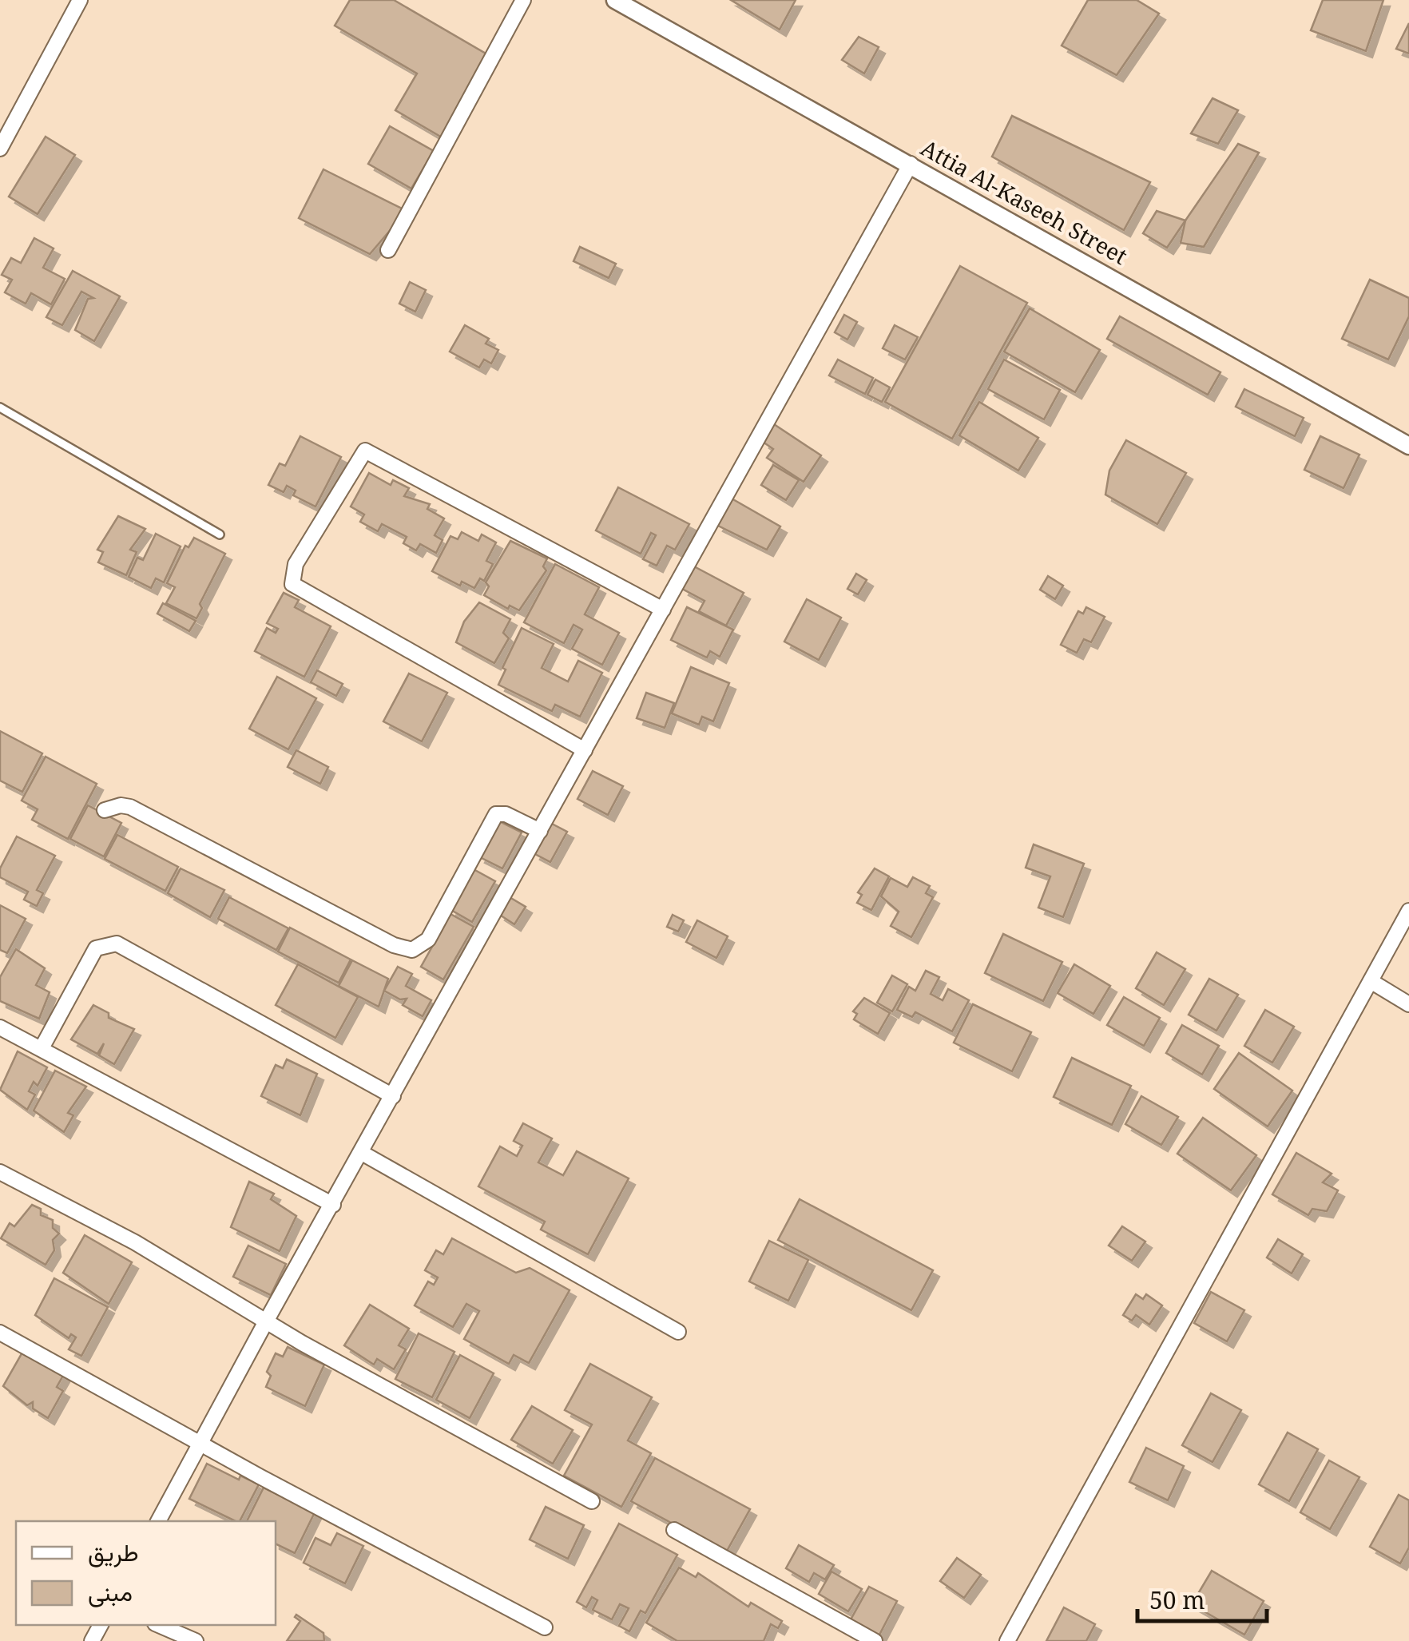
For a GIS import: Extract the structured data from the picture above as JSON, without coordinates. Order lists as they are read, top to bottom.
{
  "streets": {
    "street": ["Attia Al-Kaseeh Street"]
  },
  "legend": ["طريق", "مبنى"],
  "scale_bar": "50 m"
}
